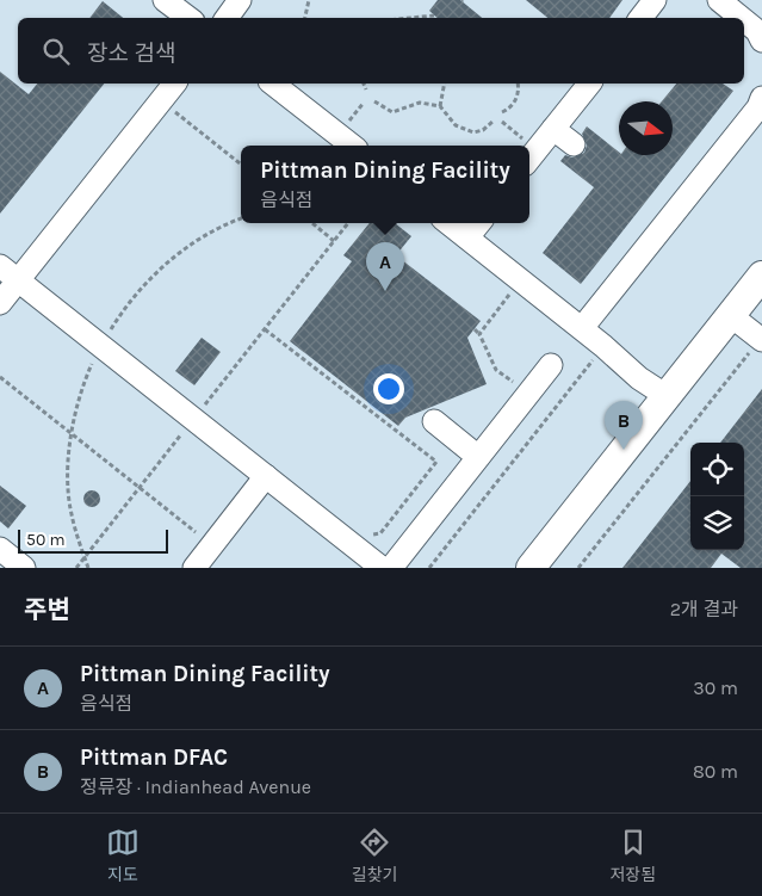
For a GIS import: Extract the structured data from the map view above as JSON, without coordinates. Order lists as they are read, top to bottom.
{
  "scale_bar": "50 m",
  "north": "right",
  "page": {
    "search": "장소 검색",
    "popup": ["Pittman Dining Facility", "음식점"],
    "pins": ["A", "B"],
    "scale": "50 m",
    "heading": ["주변", "2개 결과"],
    "list": [
      {
        "mark": "A",
        "name": "Pittman Dining Facility",
        "note": "음식점",
        "value": "30 m"
      },
      {
        "mark": "B",
        "name": "Pittman DFAC",
        "note": "정류장 · Indianhead Avenue",
        "value": "80 m"
      }
    ],
    "nav": ["지도", "길찾기", "저장됨"]
  }
}
